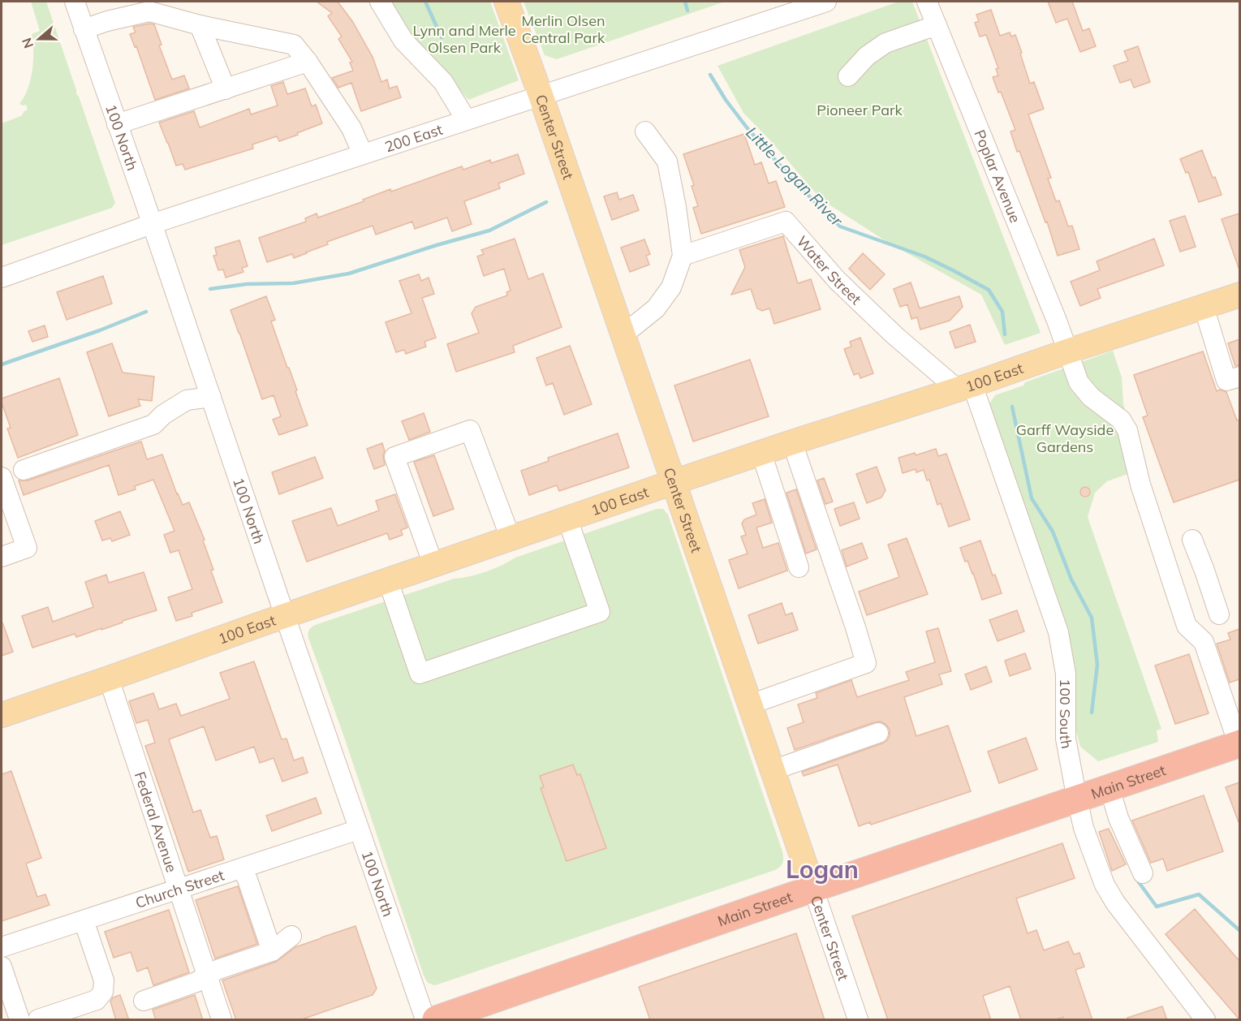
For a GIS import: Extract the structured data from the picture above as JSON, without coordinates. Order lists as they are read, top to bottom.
{
  "streets": {
    "highway": ["Main Street"],
    "main road": ["Center Street", "100 East"],
    "street": [
      "100 North",
      "200 East",
      "Poplar Avenue",
      "Water Street",
      "100 South",
      "Federal Avenue",
      "Church Street"
    ]
  },
  "crossings": [
    ["100 North", "200 East"],
    ["100 North", "100 East"],
    ["100 North", "Church Street"],
    ["200 East", "Center Street"],
    ["Center Street", "100 East"],
    ["Center Street", "Main Street"],
    ["Poplar Avenue", "100 East"],
    ["Poplar Avenue", "Main Street"],
    ["Water Street", "100 East"],
    ["Water Street", "100 South"],
    ["100 East", "100 South"],
    ["100 East", "Federal Avenue"],
    ["100 South", "Main Street"],
    ["Federal Avenue", "Church Street"]
  ],
  "districts": ["Logan"],
  "water": ["Little Logan River"],
  "parks": [
    "Merlin Olsen Central Park",
    "Lynn and Merle Olsen Park",
    "Pioneer Park",
    "Garff Wayside Gardens"
  ],
  "north": "left"
}
